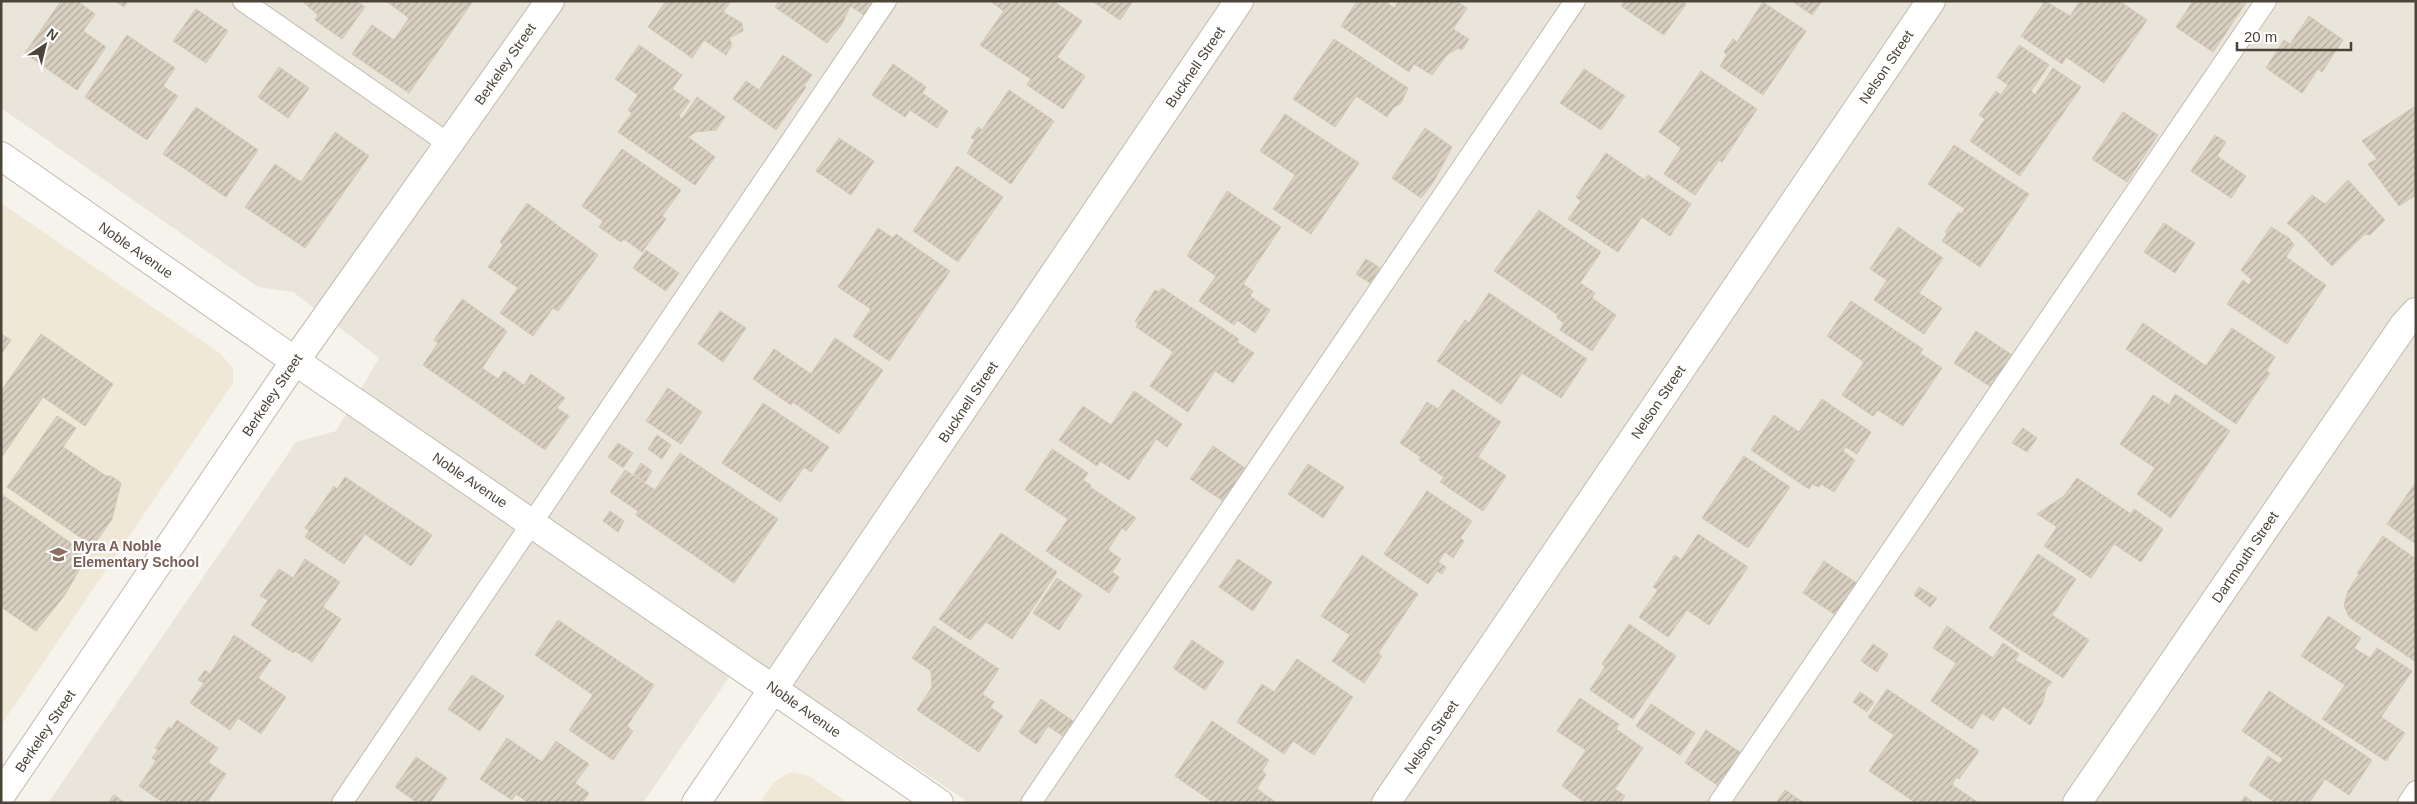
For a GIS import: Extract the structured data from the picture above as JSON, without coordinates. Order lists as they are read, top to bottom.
{
  "streets": {
    "street": [
      "Berkeley Street",
      "Bucknell Street",
      "Nelson Street",
      "Noble Avenue",
      "Dartmouth Street"
    ]
  },
  "crossings": [
    ["Berkeley Street", "Noble Avenue"],
    ["Bucknell Street", "Noble Avenue"]
  ],
  "places": {
    "school or university": ["Myra A Noble Elementary School"]
  },
  "scale_bar": "20 m",
  "north": "top right"
}
